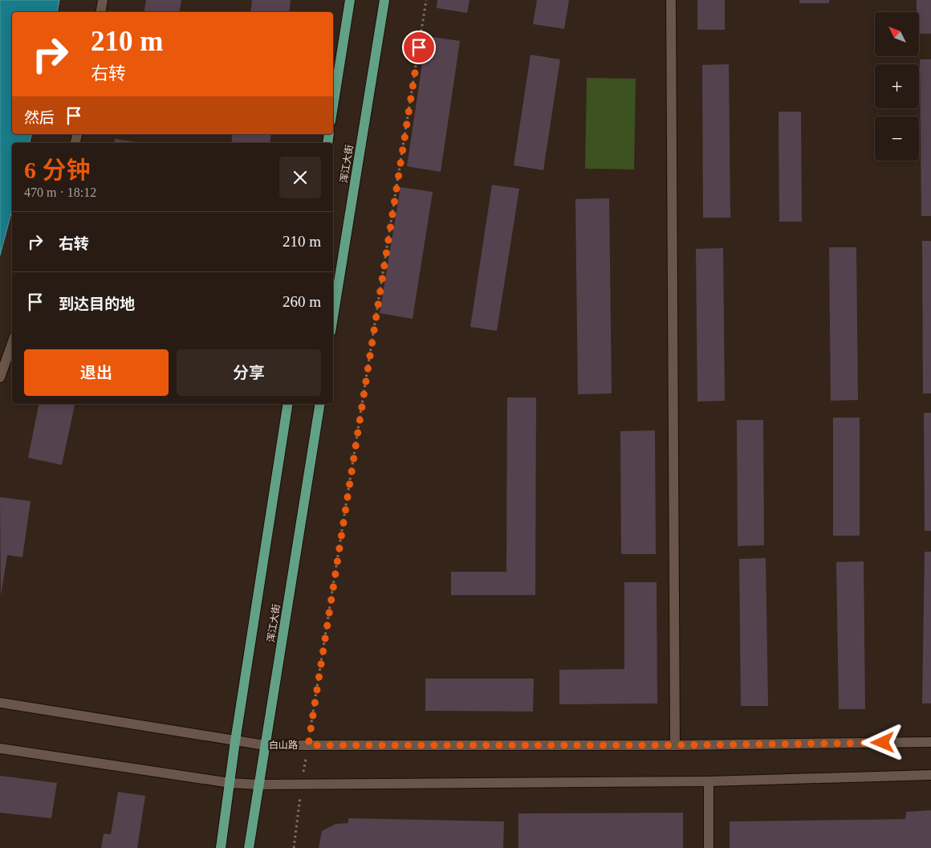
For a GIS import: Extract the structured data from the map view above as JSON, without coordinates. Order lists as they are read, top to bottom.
{
  "streets": {
    "main road": ["浑江大街"],
    "street": ["白山路"]
  },
  "crossings": [
    ["浑江大街", "白山路"]
  ],
  "north": "top left",
  "page": {
    "map_buttons": ["+", "−"],
    "turn": ["210 m", "右转"],
    "then": "然后",
    "heading": ["6 分钟", "470 m · 18:12"],
    "list": [
      {
        "name": "右转",
        "value": "210 m"
      },
      {
        "name": "到达目的地",
        "value": "260 m"
      }
    ],
    "buttons": ["退出", "分享"]
  }
}
